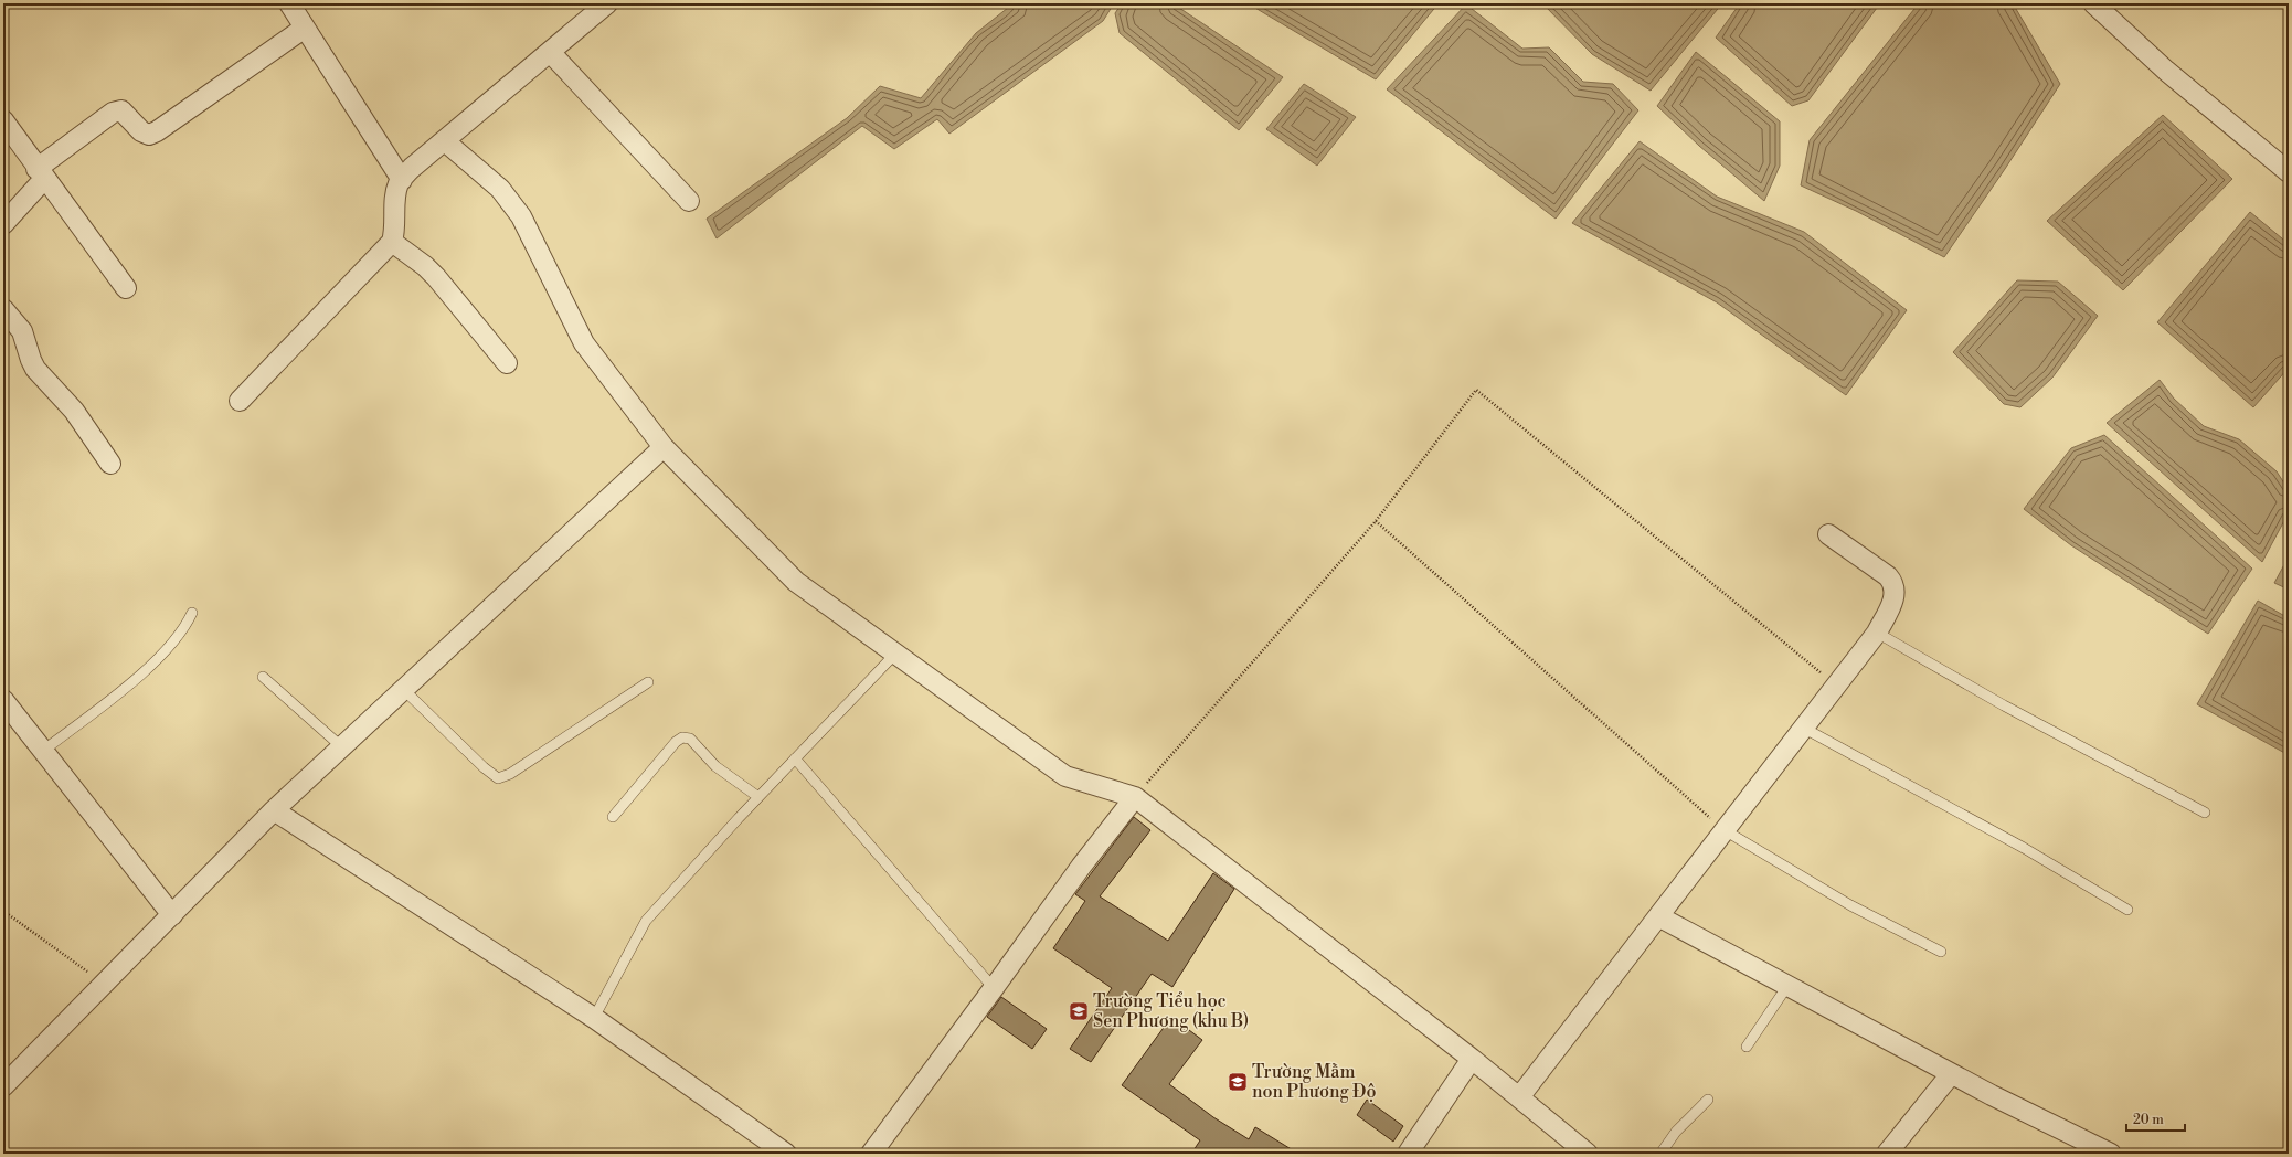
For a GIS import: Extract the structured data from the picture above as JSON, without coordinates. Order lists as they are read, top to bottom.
{
  "places": {
    "school or university": ["Trường Tiểu học Sen Phương (khu B)", "Trường Mầm non Phương Độ"]
  },
  "scale_bar": "20 m"
}
